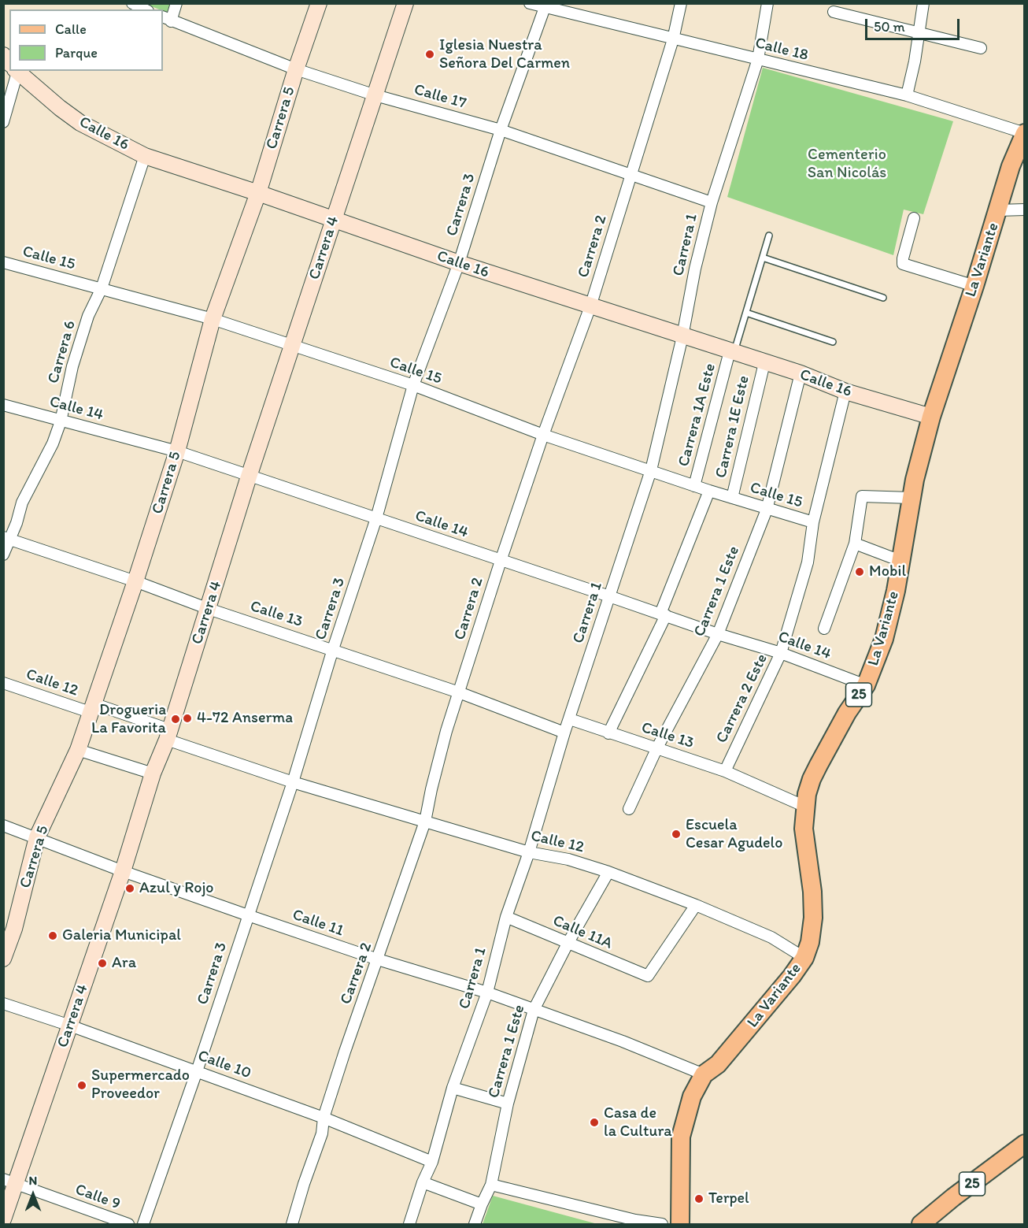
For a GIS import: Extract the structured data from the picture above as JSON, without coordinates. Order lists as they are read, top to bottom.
{
  "streets": {
    "main road": ["La Variante", "25"],
    "street": [
      "Calle 18",
      "Calle 17",
      "Carrera 5",
      "Calle 16",
      "Carrera 3",
      "Carrera 1",
      "Carrera 2",
      "Carrera 4",
      "Calle 15",
      "Carrera 6",
      "Calle 14",
      "Carrera 1A Este",
      "Carrera 1E Este",
      "Carrera 1 Este",
      "Calle 13",
      "Calle 12",
      "Carrera 2 Este",
      "Calle 11",
      "Calle 11A",
      "Calle 10",
      "Calle 9"
    ]
  },
  "crossings": [
    ["Calle 18", "Carrera 3"],
    ["Calle 18", "Carrera 1"],
    ["Calle 18", "Carrera 2"],
    ["Calle 18", "La Variante"],
    ["Calle 17", "Carrera 5"],
    ["Calle 17", "Carrera 3"],
    ["Calle 17", "Carrera 1"],
    ["Calle 17", "Carrera 2"],
    ["Calle 17", "Carrera 4"],
    ["Carrera 5", "Calle 16"],
    ["Carrera 5", "Calle 15"],
    ["Carrera 5", "Calle 14"],
    ["Carrera 5", "Calle 13"],
    ["Carrera 5", "Calle 12"],
    ["Carrera 5", "Calle 11"],
    ["Calle 16", "Carrera 3"],
    ["Calle 16", "Carrera 1"],
    ["Calle 16", "Carrera 2"],
    ["Calle 16", "Carrera 4"],
    ["Calle 16", "La Variante"],
    ["Calle 16", "Carrera 6"],
    ["Calle 16", "Carrera 1A Este"],
    ["Calle 16", "Carrera 1E Este"],
    ["Calle 16", "Carrera 1 Este"],
    ["Calle 16", "Carrera 2 Este"],
    ["Carrera 3", "Calle 15"],
    ["Carrera 3", "Calle 14"],
    ["Carrera 3", "Calle 13"],
    ["Carrera 3", "Calle 12"],
    ["Carrera 3", "Calle 11"],
    ["Carrera 3", "Calle 10"],
    ["Carrera 1", "Calle 15"],
    ["Carrera 1", "Calle 14"],
    ["Carrera 1", "Calle 13"],
    ["Carrera 1", "Calle 12"],
    ["Carrera 1", "Calle 11"],
    ["Carrera 1", "Calle 11A"],
    ["Carrera 1", "Calle 10"],
    ["Carrera 2", "Calle 15"],
    ["Carrera 2", "Calle 14"],
    ["Carrera 2", "Calle 13"],
    ["Carrera 2", "Calle 12"],
    ["Carrera 2", "Calle 11"],
    ["Carrera 2", "Calle 10"],
    ["Carrera 4", "Calle 15"],
    ["Carrera 4", "Calle 14"],
    ["Carrera 4", "Calle 13"],
    ["Carrera 4", "Calle 12"],
    ["Carrera 4", "Calle 11"],
    ["Carrera 4", "Calle 10"],
    ["Carrera 4", "Calle 9"],
    ["Calle 15", "Carrera 6"],
    ["Calle 15", "Carrera 1A Este"],
    ["Calle 15", "Carrera 1E Este"],
    ["Calle 15", "Carrera 1 Este"],
    ["Calle 15", "Carrera 2 Este"],
    ["La Variante", "Calle 14"],
    ["La Variante", "Calle 13"],
    ["La Variante", "Calle 12"],
    ["La Variante", "Calle 11"],
    ["Carrera 6", "Calle 14"],
    ["Carrera 6", "Calle 13"],
    ["Calle 14", "Carrera 1 Este"],
    ["Calle 14", "Carrera 2 Este"],
    ["Carrera 1 Este", "Calle 13"],
    ["Carrera 1 Este", "Calle 12"],
    ["Carrera 1 Este", "Calle 11"],
    ["Carrera 1 Este", "Calle 11A"],
    ["Calle 13", "Carrera 2 Este"],
    ["Calle 12", "Calle 11A"]
  ],
  "parks": ["Cementerio San Nicolás"],
  "places": [
    "Iglesia Nuestra Señora Del Carmen",
    "Mobil",
    "4-72 Anserma",
    "Drogueria La Favorita",
    "Escuela Cesar Agudelo",
    "Azul y Rojo",
    "Galeria Municipal",
    "Ara",
    "Supermercado Proveedor",
    "Casa de la Cultura",
    "Terpel"
  ],
  "legend": ["Calle", "Parque"],
  "scale_bar": "50 m",
  "north": "top"
}
